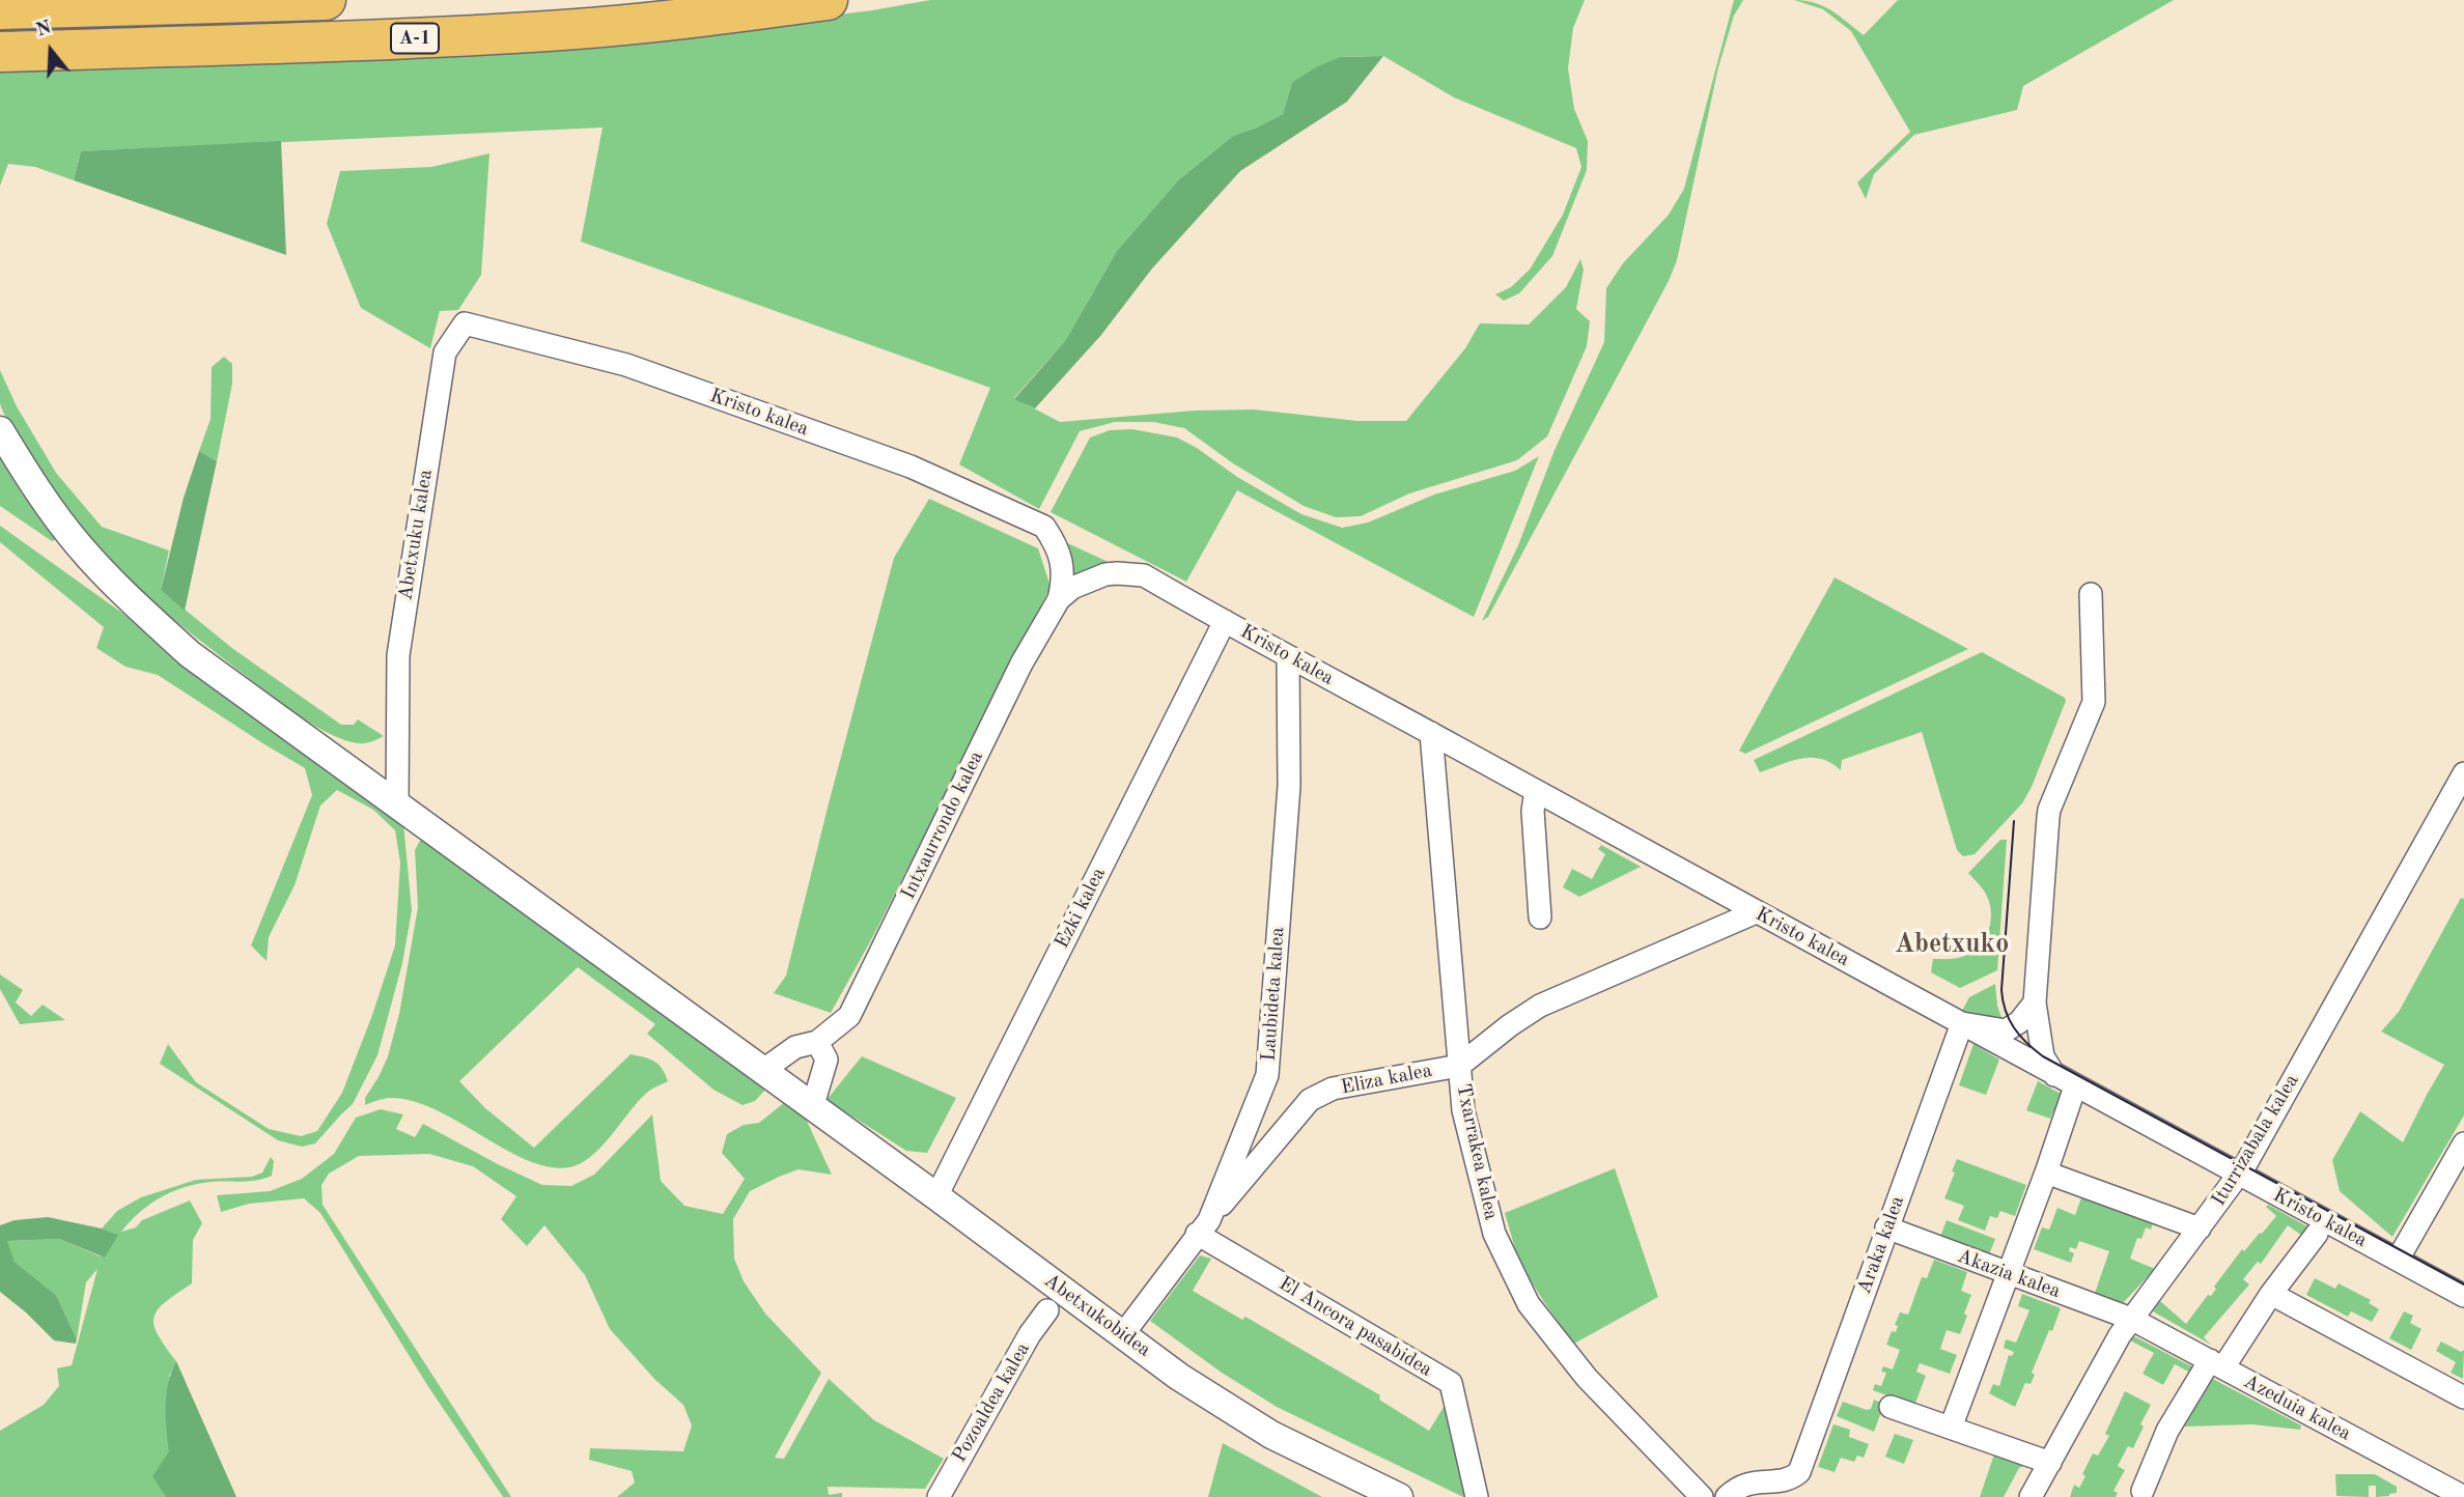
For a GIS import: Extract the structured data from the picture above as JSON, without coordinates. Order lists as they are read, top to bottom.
{
  "streets": {
    "highway": ["A-1"],
    "street": [
      "Kristo kalea",
      "Abetxuku kalea",
      "Intxaurrondo kalea",
      "Ezki kalea",
      "Laubideta kalea",
      "Eliza kalea",
      "Iturrizabala kalea",
      "Txarrakea kalea",
      "Araka kalea",
      "Akazia kalea",
      "Abetxukobidea",
      "El Ancora pasabidea",
      "Pozoaldea kalea",
      "Azeduia kalea"
    ]
  },
  "crossings": [
    ["Kristo kalea", "Abetxuku kalea"],
    ["Kristo kalea", "Intxaurrondo kalea"],
    ["Kristo kalea", "Ezki kalea"],
    ["Kristo kalea", "Laubideta kalea"],
    ["Kristo kalea", "Eliza kalea"],
    ["Kristo kalea", "Iturrizabala kalea"],
    ["Kristo kalea", "Txarrakea kalea"],
    ["Kristo kalea", "Araka kalea"],
    ["Abetxuku kalea", "Abetxukobidea"],
    ["Intxaurrondo kalea", "Abetxukobidea"],
    ["Ezki kalea", "Abetxukobidea"],
    ["Laubideta kalea", "Eliza kalea"],
    ["Laubideta kalea", "Abetxukobidea"],
    ["Laubideta kalea", "El Ancora pasabidea"],
    ["Eliza kalea", "Txarrakea kalea"],
    ["Eliza kalea", "El Ancora pasabidea"],
    ["Iturrizabala kalea", "Akazia kalea"],
    ["Iturrizabala kalea", "Azeduia kalea"],
    ["Araka kalea", "Akazia kalea"],
    ["Akazia kalea", "Azeduia kalea"]
  ],
  "districts": ["Abetxuko"],
  "north": "top"
}
